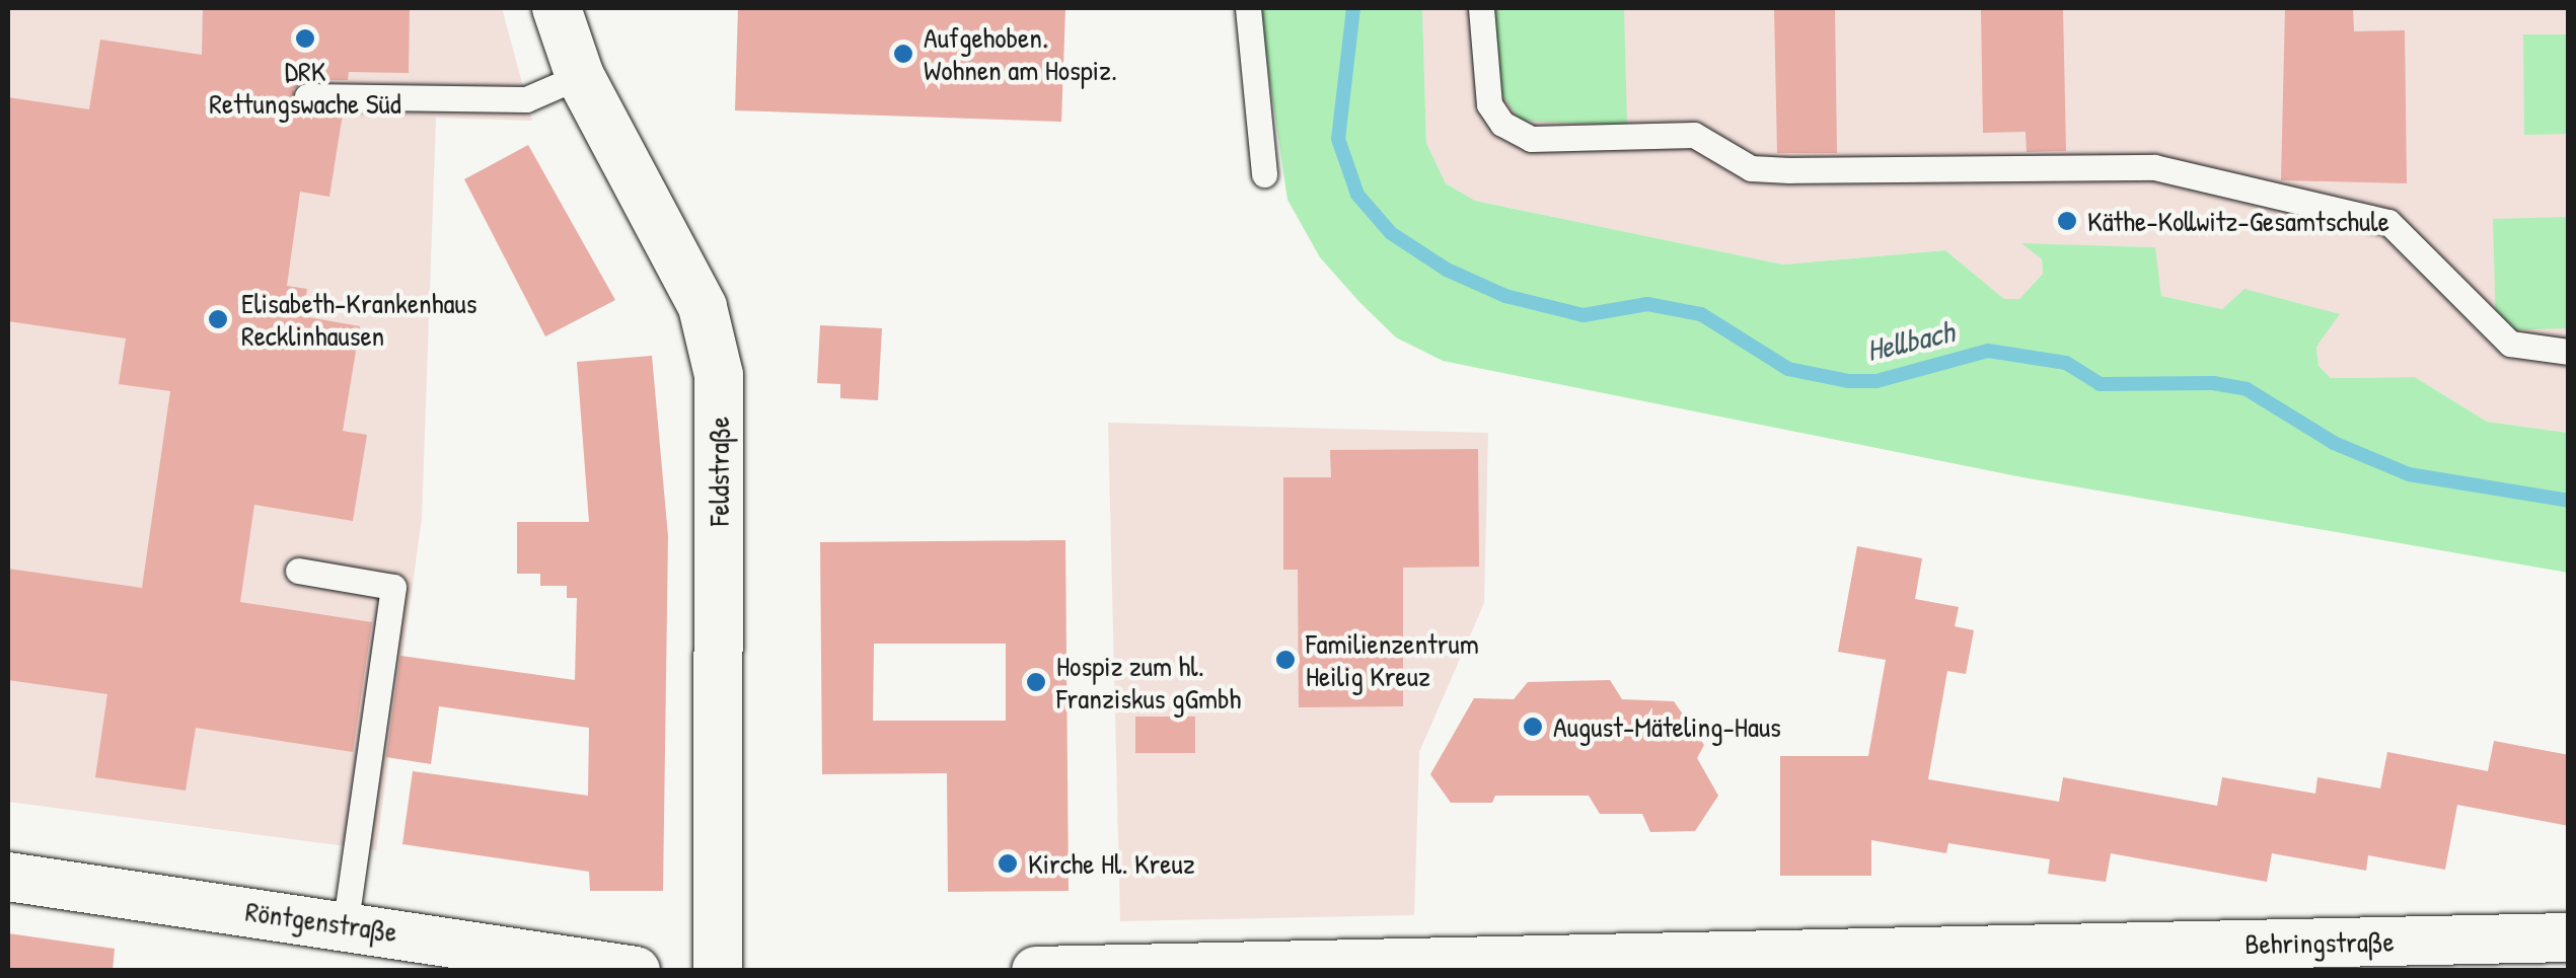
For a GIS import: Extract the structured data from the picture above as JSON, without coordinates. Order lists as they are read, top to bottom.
{
  "streets": {
    "street": ["Feldstraße", "Röntgenstraße", "Behringstraße"]
  },
  "water": ["Hellbach"],
  "places": [
    "DRK Rettungswache Süd",
    "Aufgehoben. Wohnen am Hospiz.",
    "Käthe-Kollwitz-Gesamtschule",
    "Elisabeth-Krankenhaus Recklinhausen",
    "Familienzentrum Heilig Kreuz",
    "Hospiz zum hl. Franziskus gGmbh",
    "August-Mäteling-Haus",
    "Kirche Hl. Kreuz"
  ]
}
